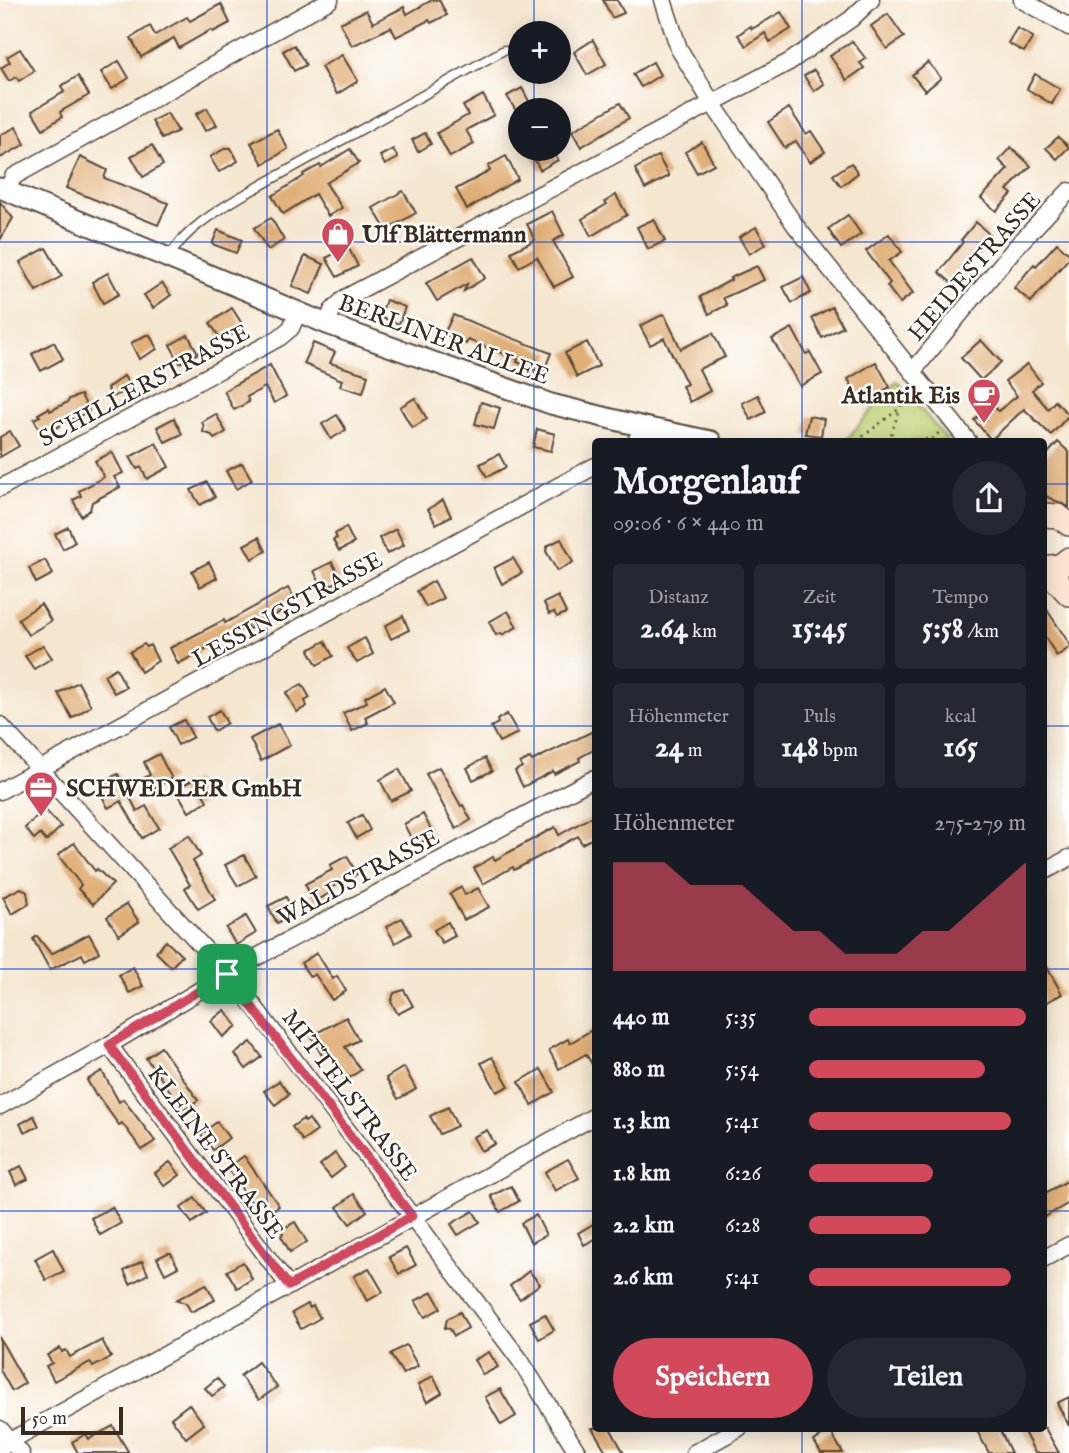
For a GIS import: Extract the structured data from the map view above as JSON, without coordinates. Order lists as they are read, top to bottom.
{
  "streets": {
    "street": [
      "HEIDESTRASSE",
      "BERLINER ALLEE",
      "SCHILLERSTRASSE",
      "LESSINGSTRASSE",
      "WALDSTRASSE",
      "MITTELSTRASSE",
      "KLEINE STRASSE"
    ]
  },
  "crossings": [
    ["BERLINER ALLEE", "SCHILLERSTRASSE"],
    ["LESSINGSTRASSE", "MITTELSTRASSE"],
    ["WALDSTRASSE", "MITTELSTRASSE"],
    ["WALDSTRASSE", "KLEINE STRASSE"]
  ],
  "places": {
    "shop": ["Ulf Blättermann"],
    "cafe": ["Atlantik Eis"],
    "office": ["SCHWEDLER GmbH"]
  },
  "scale_bar": "50 m",
  "page": {
    "map_buttons": ["+", "−"],
    "heading": ["Morgenlauf", "09:06 · 6 × 440 m"],
    "stats": [
      ["Distanz", "2.64 km"],
      ["Zeit", "15:45"],
      ["Tempo", "5:58 /km"],
      ["Höhenmeter", "24 m"],
      ["Puls", "148 bpm"],
      ["kcal", "165"]
    ],
    "chart": ["Höhenmeter", "275–279 m"],
    "list": [
      {
        "name": "440 m",
        "note": "5:35"
      },
      {
        "name": "880 m",
        "note": "5:54"
      },
      {
        "name": "1.3 km",
        "note": "5:41"
      },
      {
        "name": "1.8 km",
        "note": "6:26"
      },
      {
        "name": "2.2 km",
        "note": "6:28"
      },
      {
        "name": "2.6 km",
        "note": "5:41"
      }
    ],
    "buttons": ["Speichern", "Teilen"],
    "scale": "50 m"
  }
}
